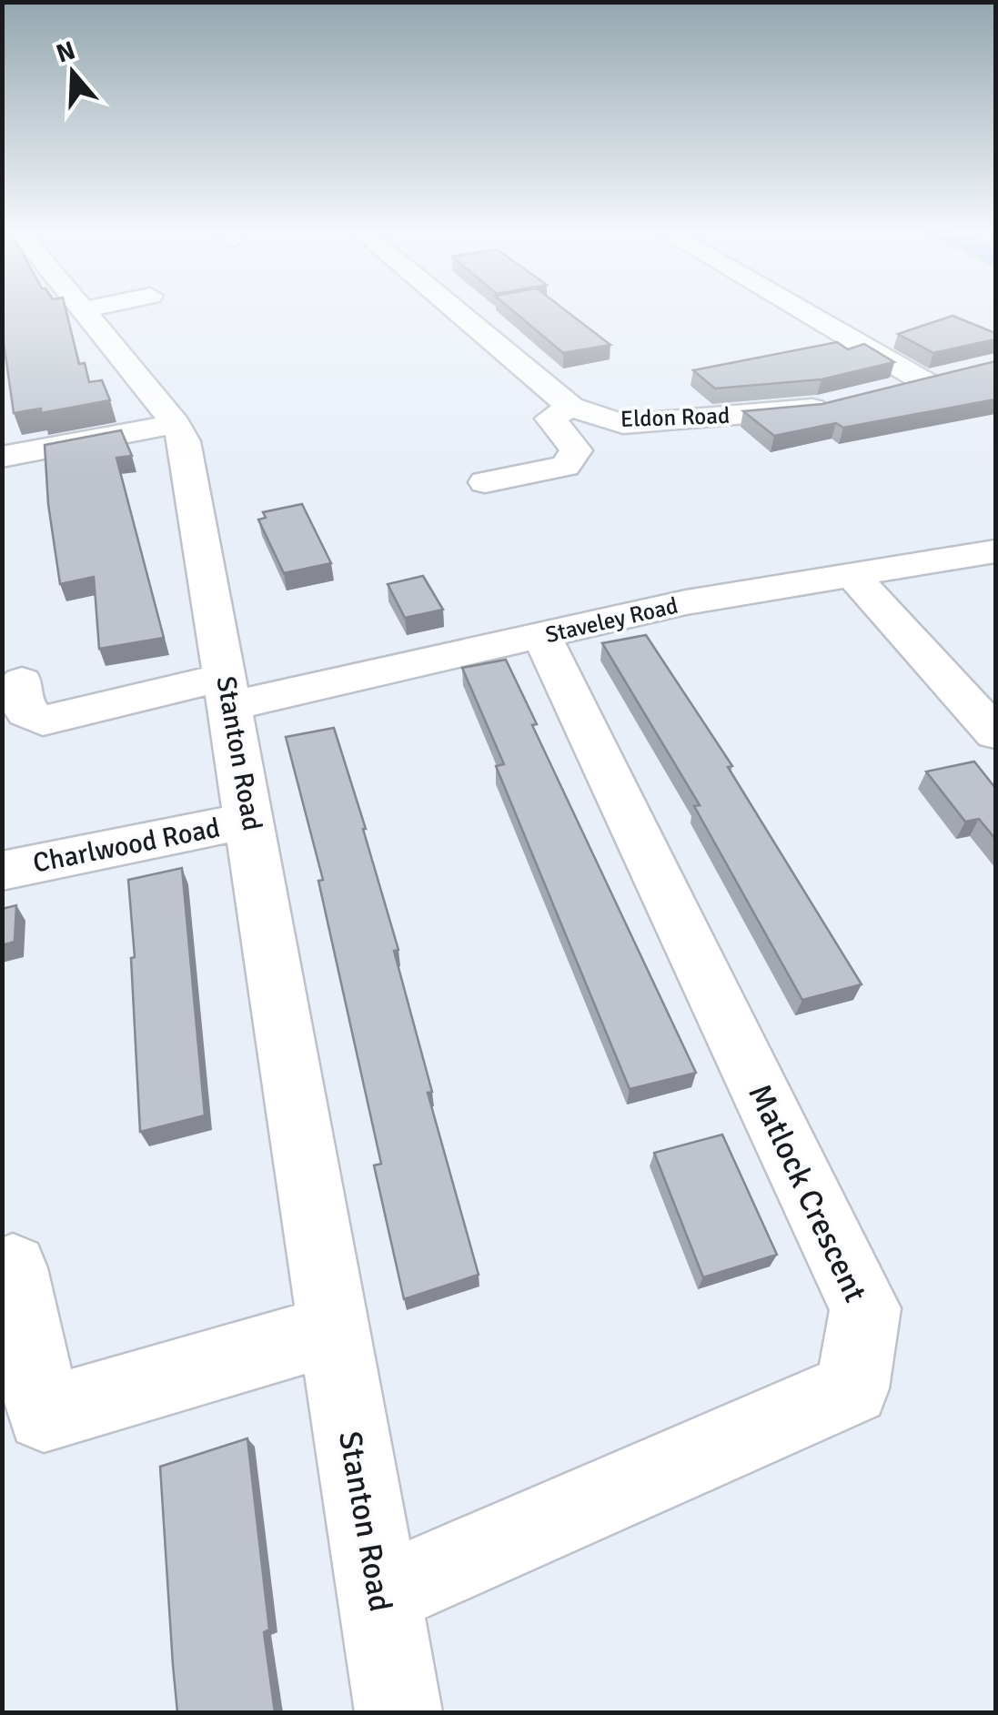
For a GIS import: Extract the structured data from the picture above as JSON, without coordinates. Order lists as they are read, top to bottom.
{
  "streets": {
    "street": [
      "Eldon Road",
      "Staveley Road",
      "Stanton Road",
      "Charlwood Road",
      "Matlock Crescent"
    ]
  },
  "crossings": [
    ["Staveley Road", "Stanton Road"],
    ["Staveley Road", "Matlock Crescent"],
    ["Stanton Road", "Charlwood Road"],
    ["Stanton Road", "Matlock Crescent"]
  ],
  "north": "top"
}
